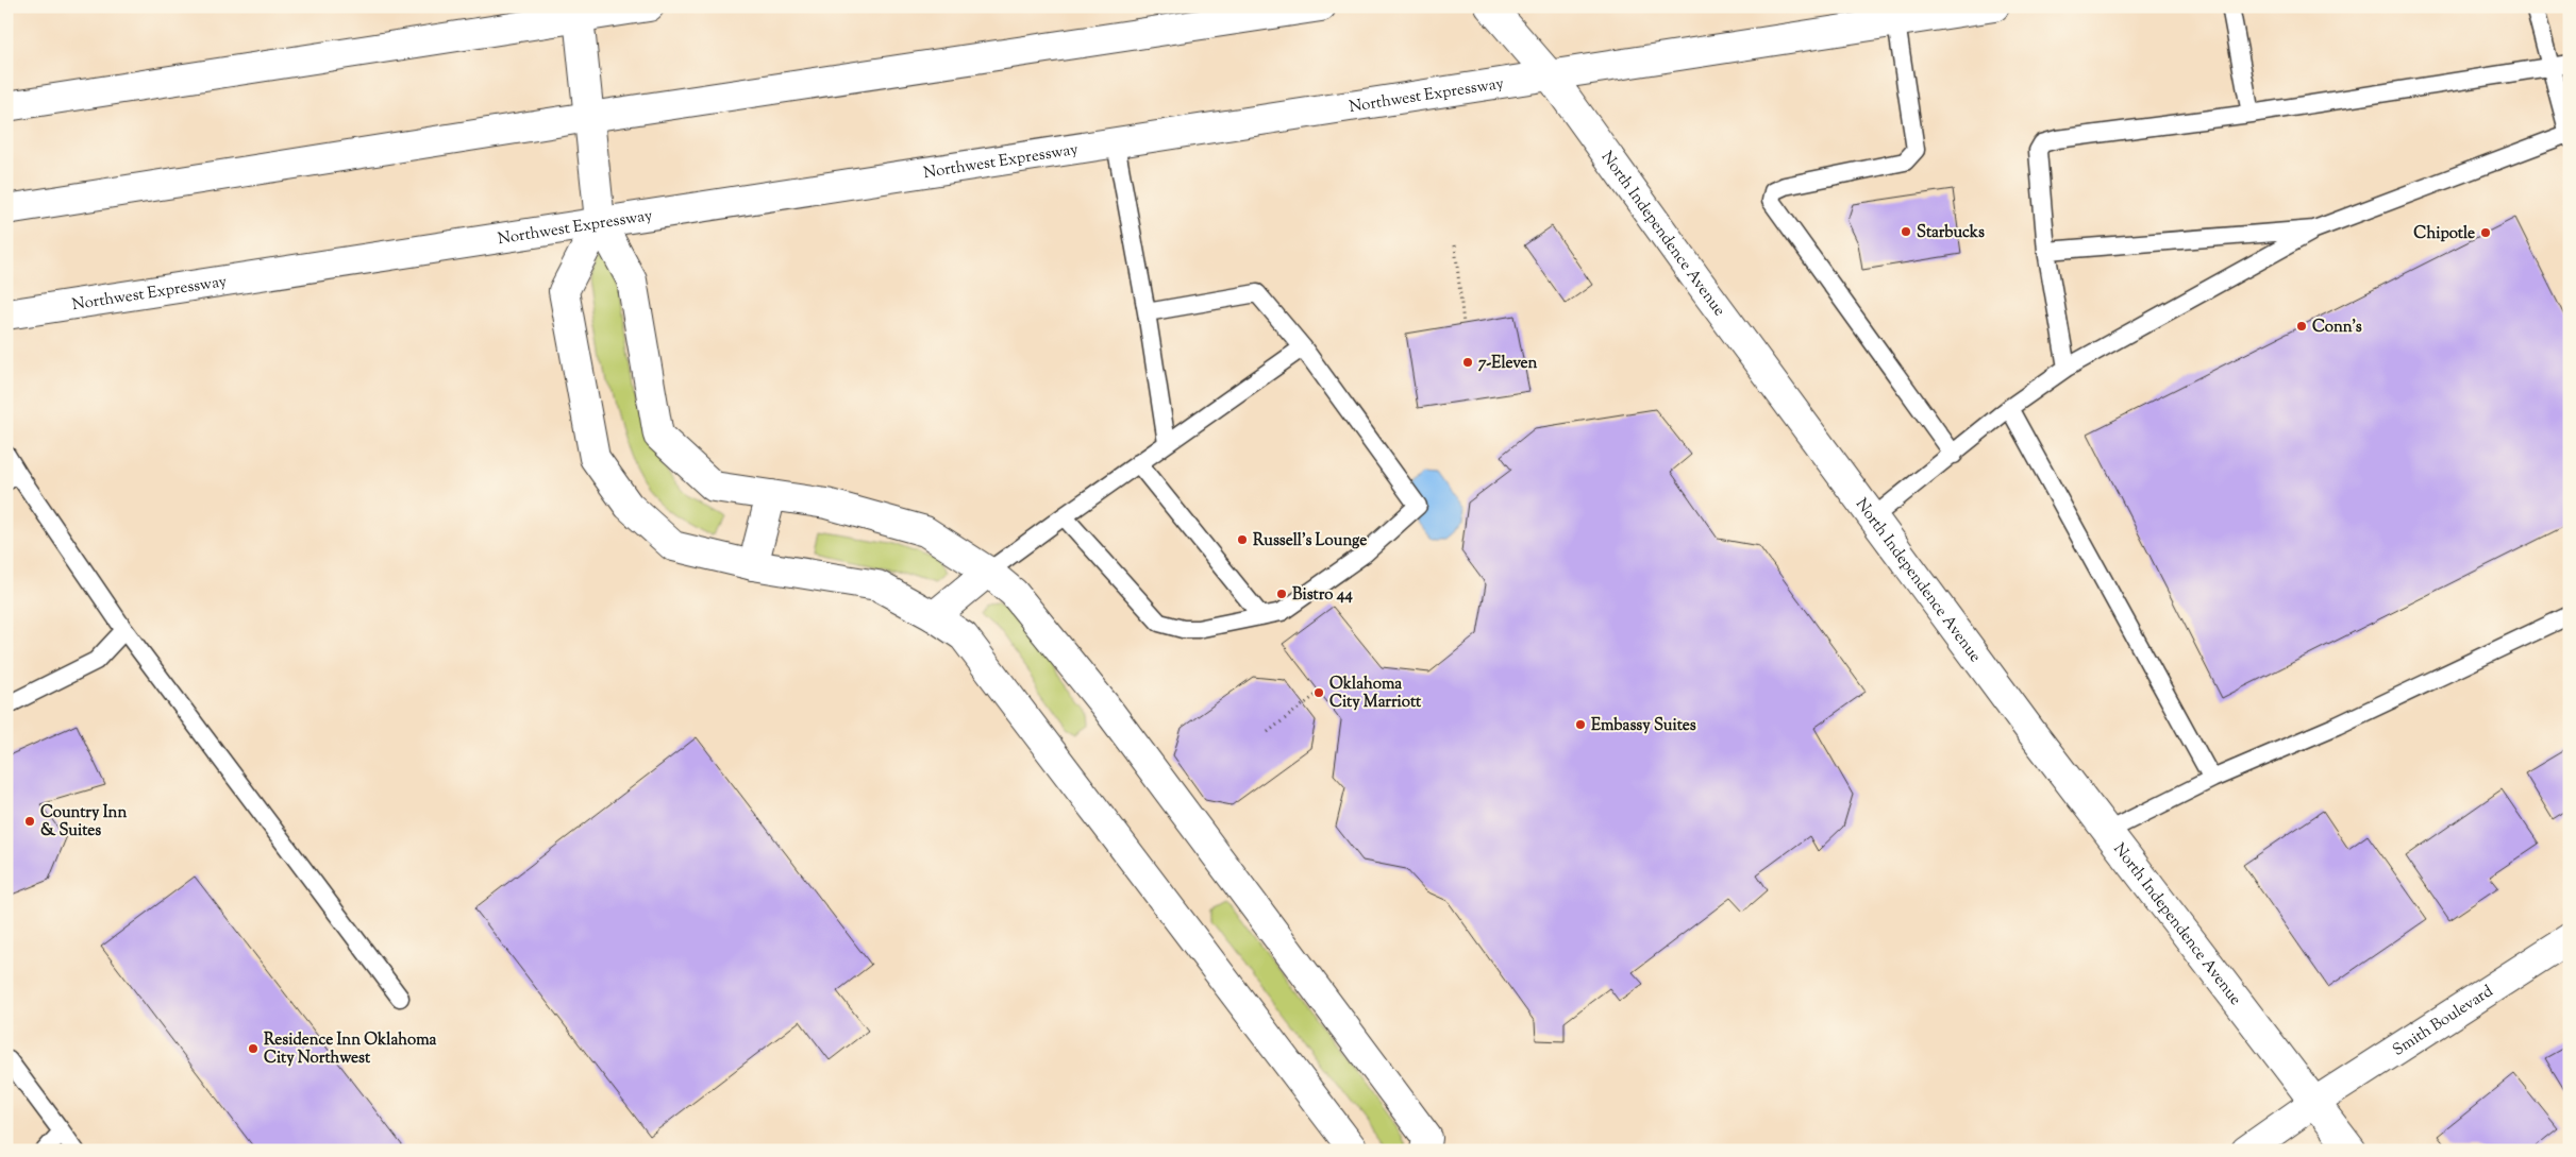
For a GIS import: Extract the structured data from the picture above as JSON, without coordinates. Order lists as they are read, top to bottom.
{
  "streets": {
    "main road": ["Northwest Expressway", "North Independence Avenue", "Smith Boulevard"]
  },
  "crossings": [
    ["Northwest Expressway", "North Independence Avenue"],
    ["North Independence Avenue", "Smith Boulevard"]
  ],
  "places": [
    "Starbucks",
    "Chipotle",
    "Conn's",
    "7-Eleven",
    "Russell's Lounge",
    "Bistro 44",
    "Oklahoma City Marriott",
    "Embassy Suites",
    "Country Inn & Suites",
    "Residence Inn Oklahoma City Northwest"
  ]
}
